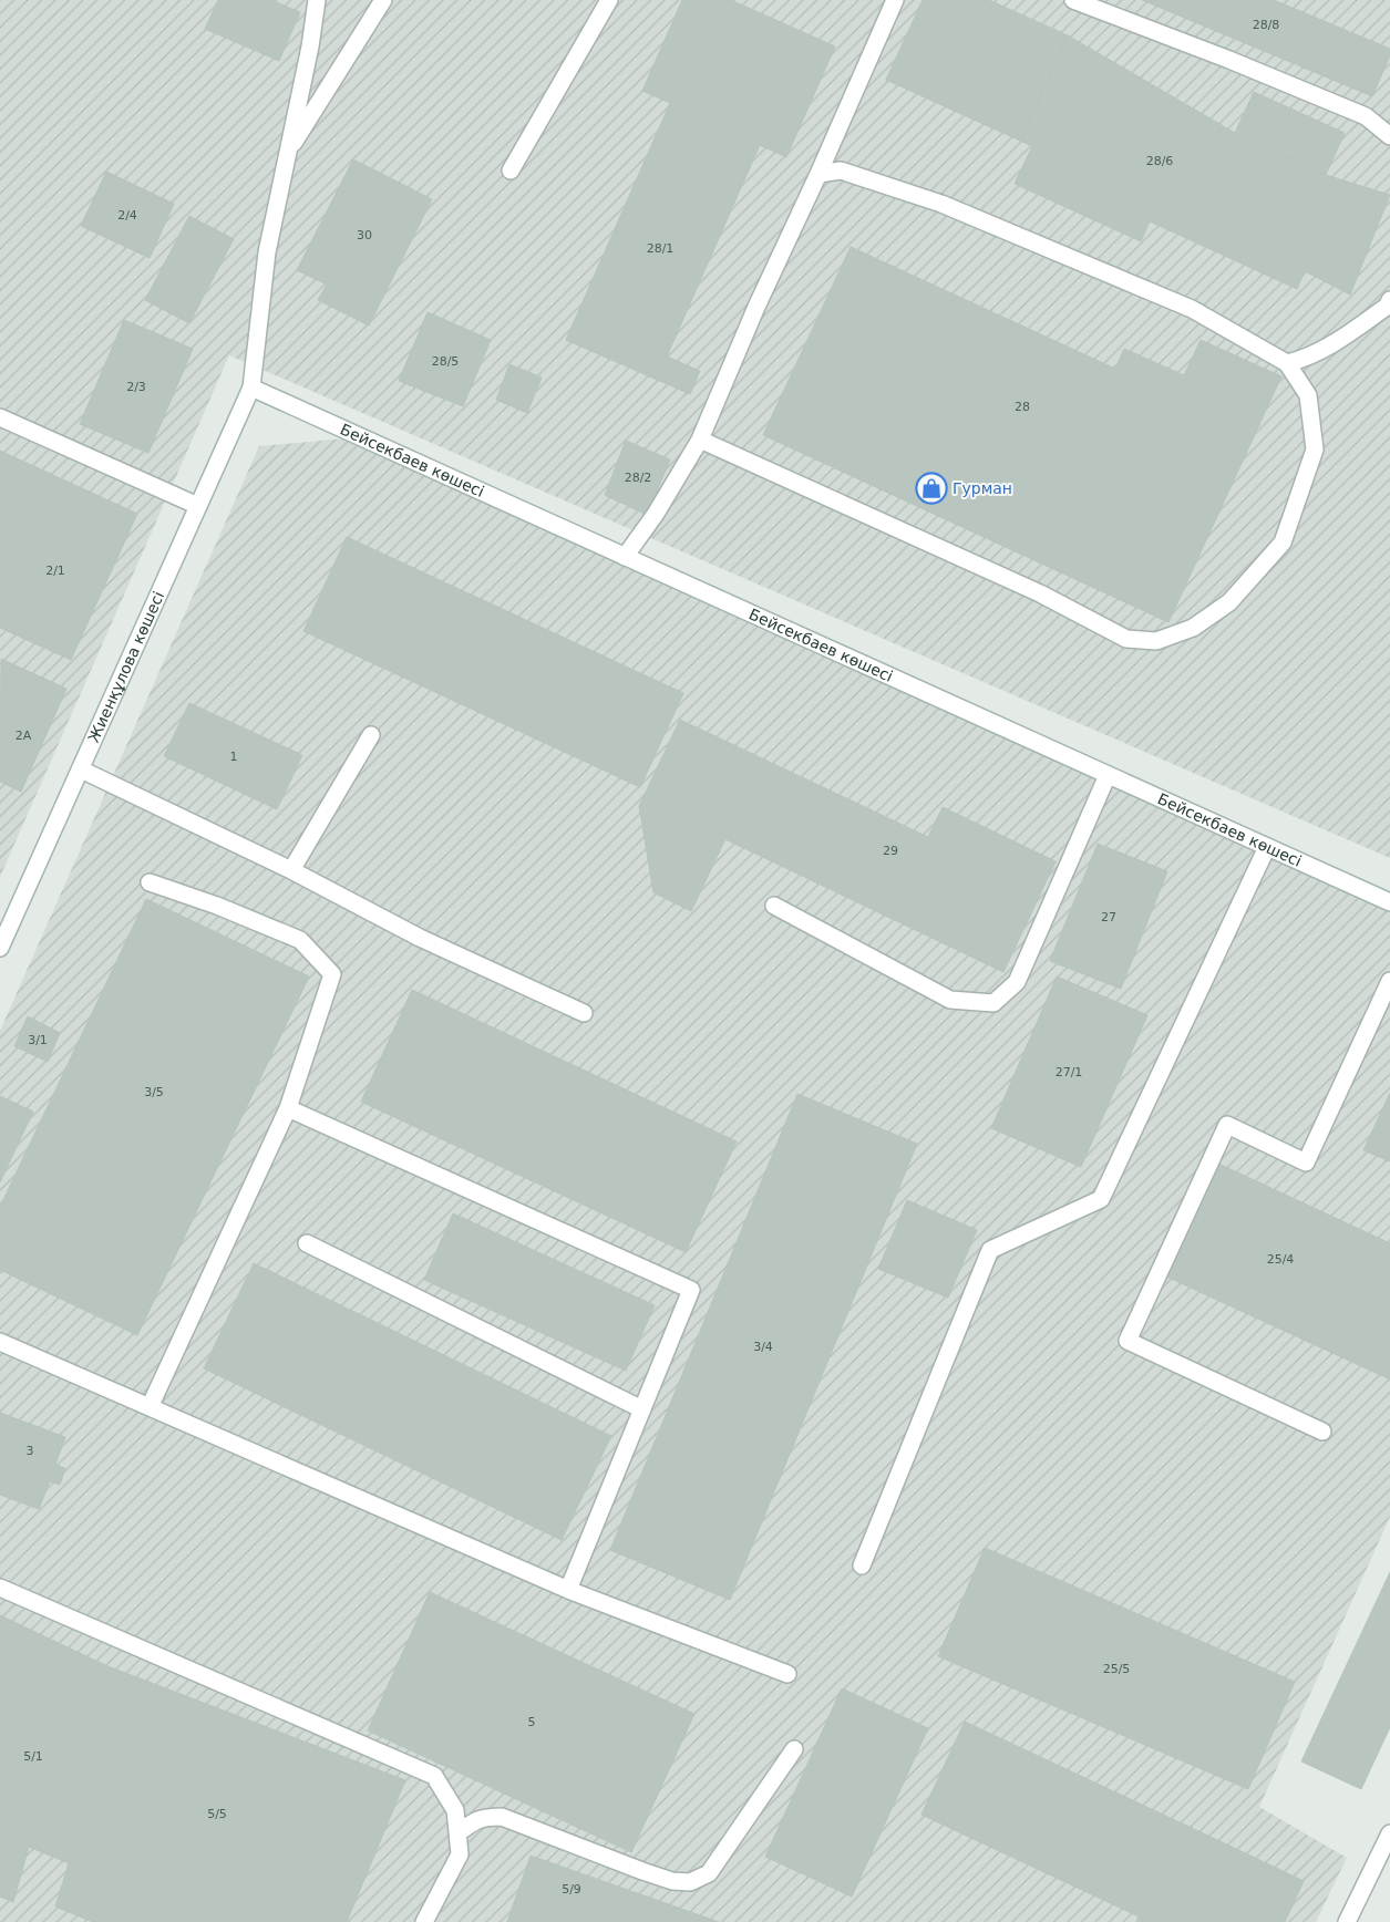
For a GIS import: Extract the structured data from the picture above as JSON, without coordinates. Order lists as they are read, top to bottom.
{
  "streets": {
    "street": ["Бейсекбаев көшесі", "Жиенқұлова көшесі"]
  },
  "crossings": [
    ["Бейсекбаев көшесі", "Жиенқұлова көшесі"]
  ],
  "places": {
    "shop": ["Гурман"]
  },
  "house_numbers": [
    "28/8",
    "28/6",
    "2/4",
    "30",
    "28/1",
    "28/5",
    "2/3",
    "28",
    "28/2",
    "2/1",
    "2А",
    "1",
    "29",
    "27",
    "3/1",
    "27/1",
    "3/5",
    "25/4",
    "3/4",
    "3",
    "25/5",
    "5",
    "5/1",
    "5/5",
    "5/9"
  ]
}
